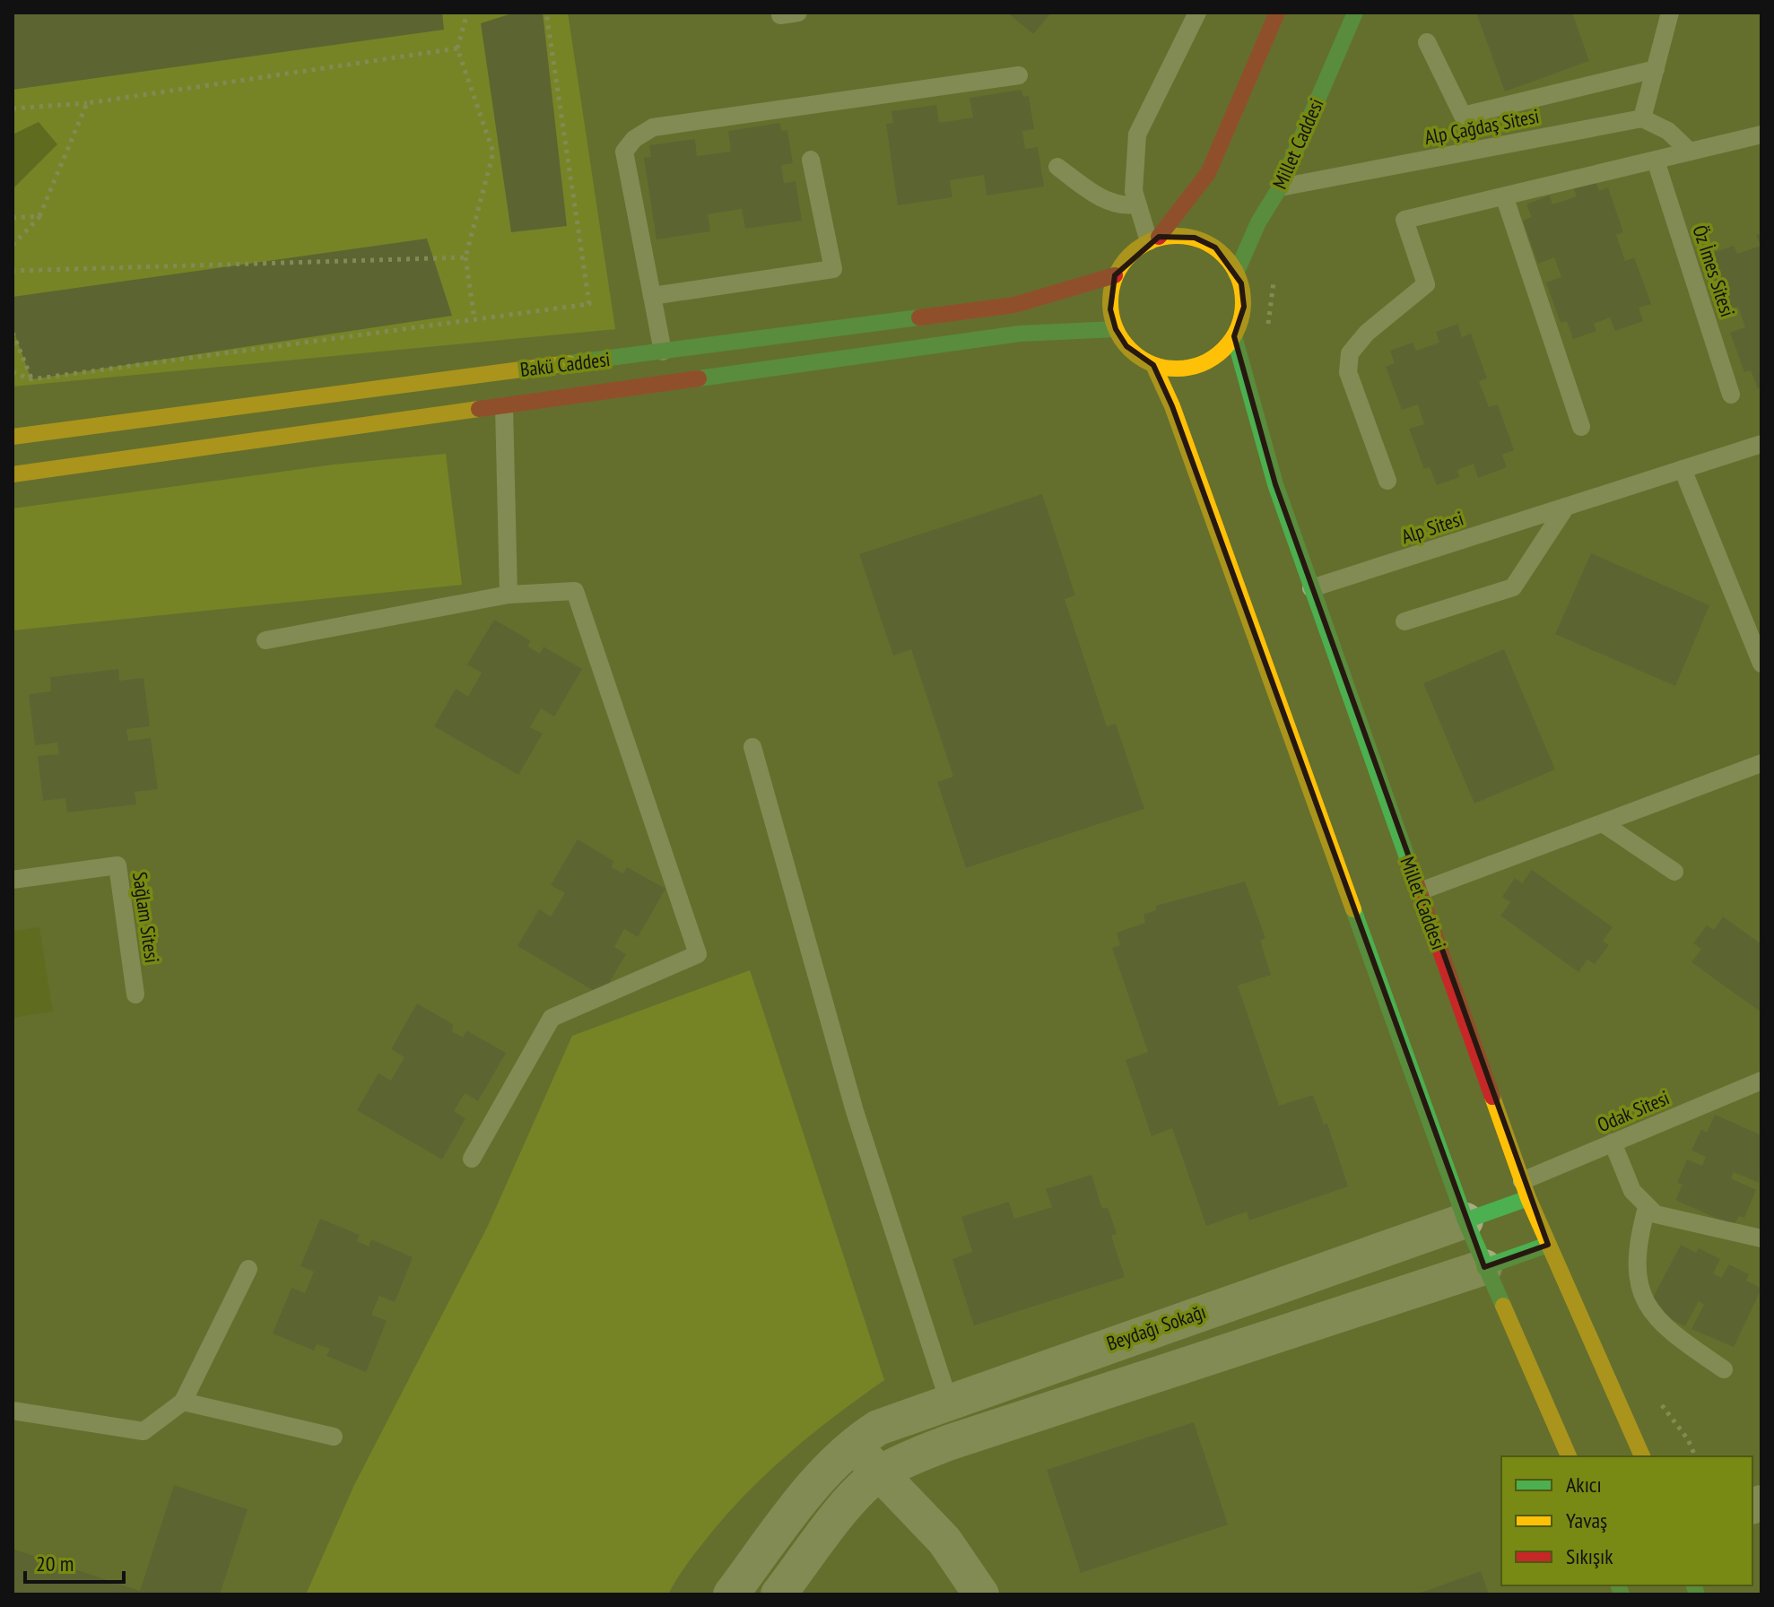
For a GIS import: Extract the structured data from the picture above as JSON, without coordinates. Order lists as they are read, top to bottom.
{
  "streets": {
    "main road": ["Millet Caddesi", "Bakü Caddesi"],
    "street": ["Beydağı Sokağı"],
    "lane": [
      "Alp Çağdaş Sitesi",
      "Öz İmes Sitesi",
      "Alp Sitesi",
      "Sağlam Sitesi",
      "Odak Sitesi"
    ]
  },
  "crossings": [
    ["Alp Çağdaş Sitesi", "Millet Caddesi"],
    ["Millet Caddesi", "Bakü Caddesi"],
    ["Millet Caddesi", "Alp Sitesi"],
    ["Millet Caddesi", "Odak Sitesi"]
  ],
  "legend": ["Akıcı", "Yavaş", "Sıkışık"],
  "scale_bar": "20 m"
}
